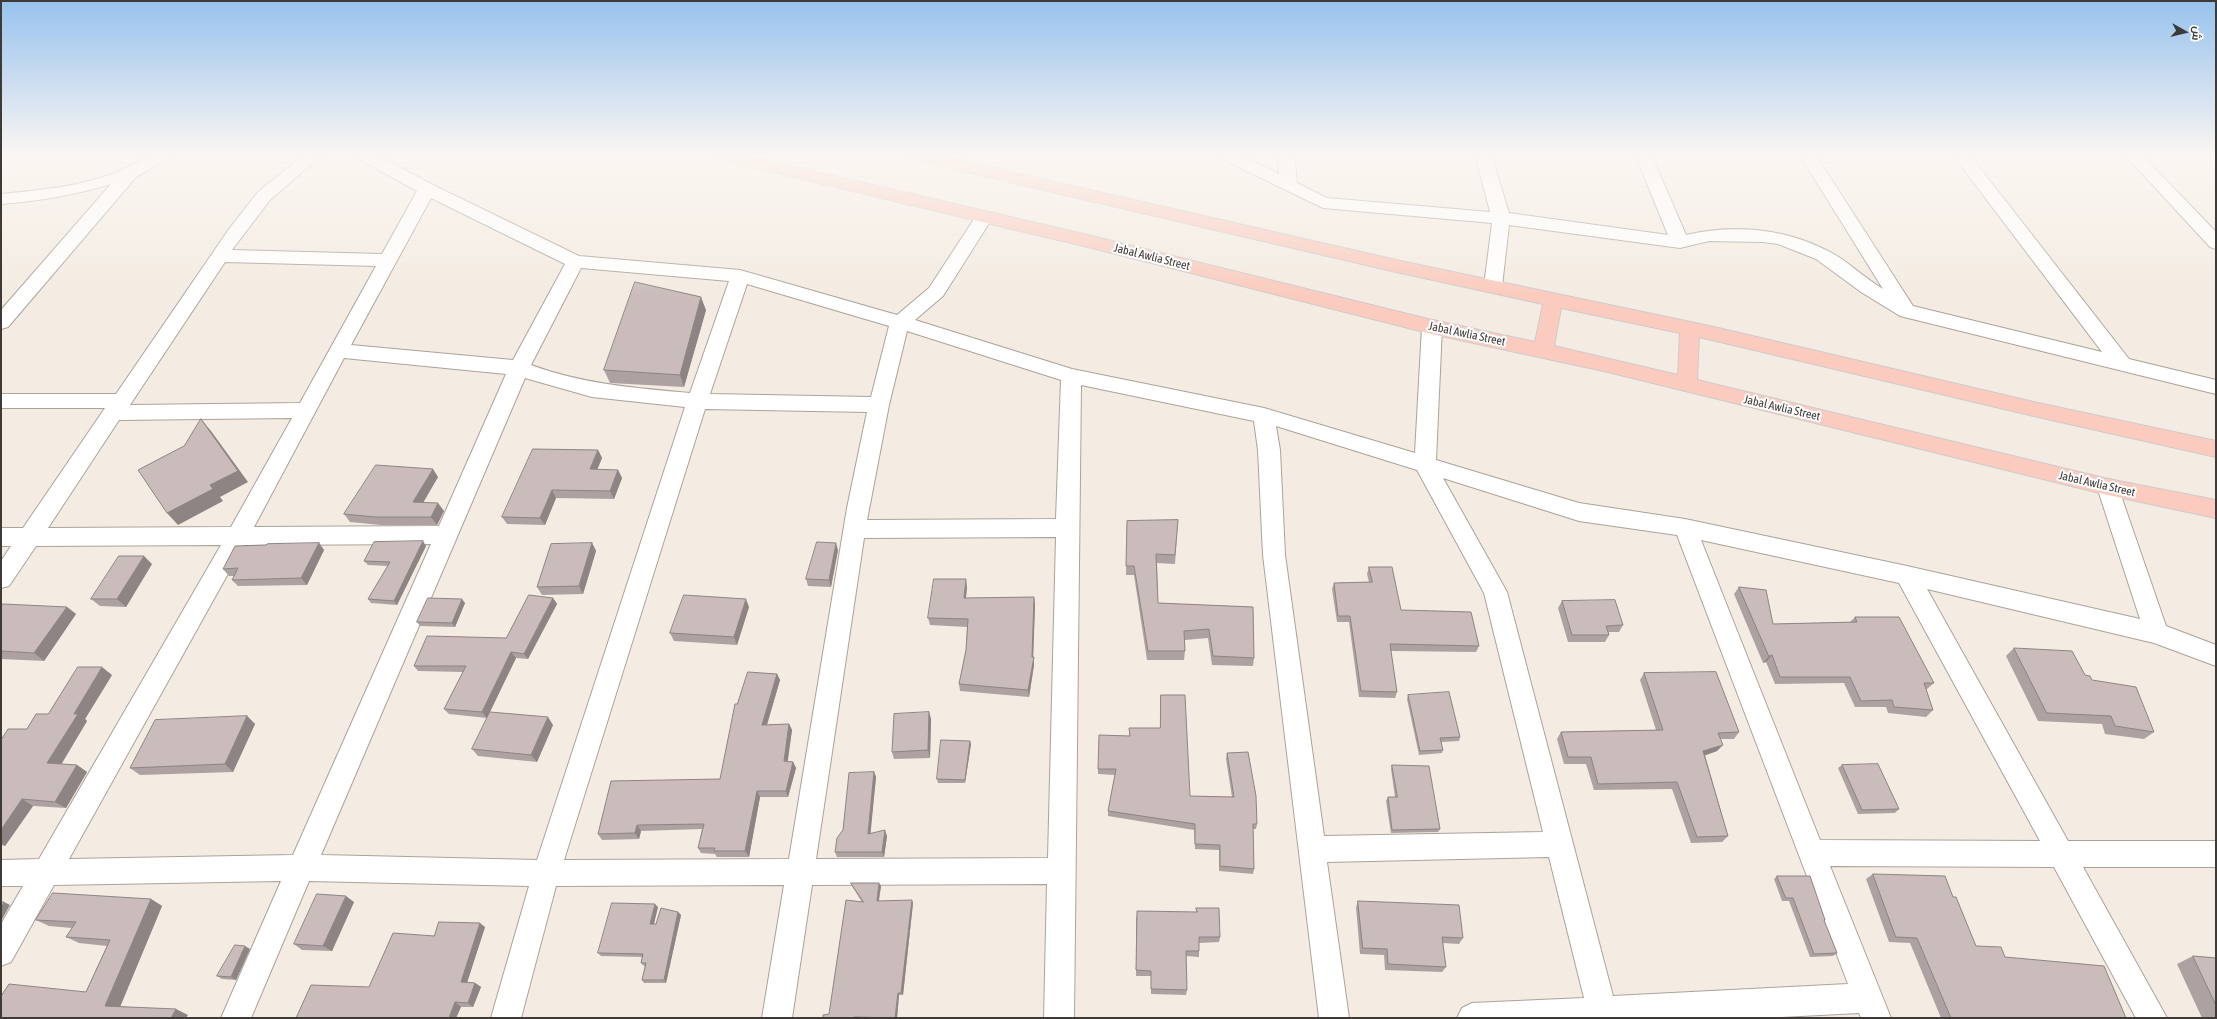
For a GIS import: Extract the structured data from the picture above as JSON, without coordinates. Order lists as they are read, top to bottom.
{
  "streets": {
    "highway": ["Jabal Awlia Street"]
  },
  "north": "right"
}
